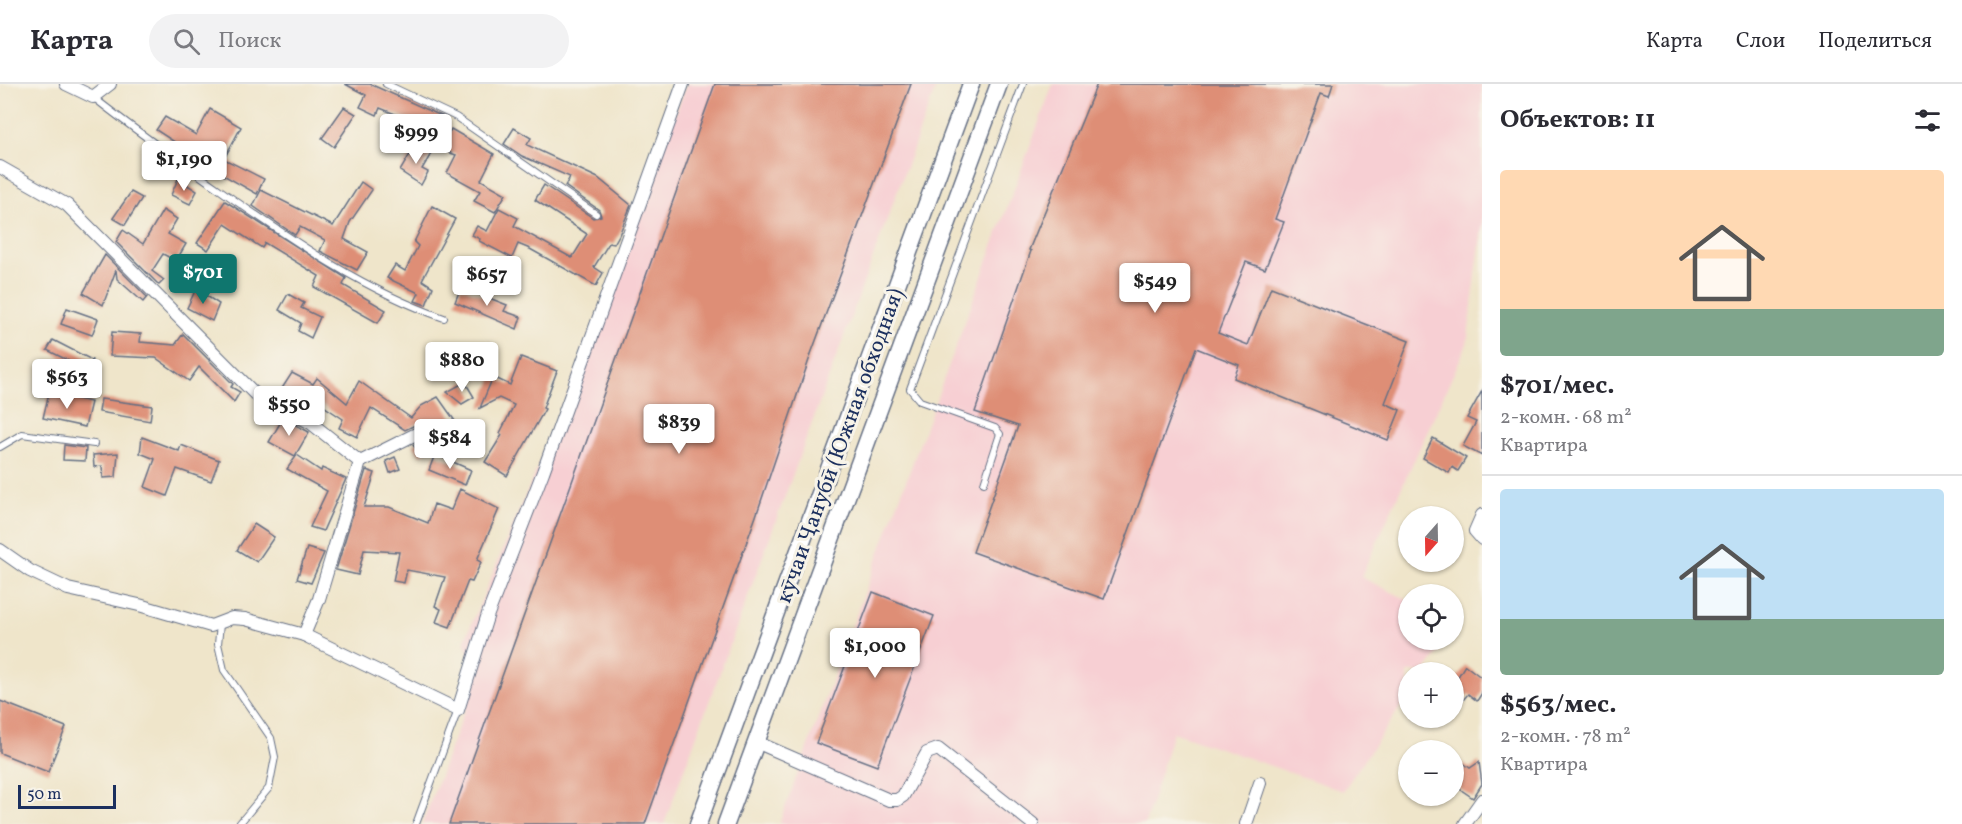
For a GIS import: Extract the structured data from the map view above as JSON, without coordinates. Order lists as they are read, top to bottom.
{
  "streets": {
    "main road": ["кӯчаи Ҷанубӣ (Южная обходная)"]
  },
  "scale_bar": "50 m",
  "north": "bottom",
  "page": {
    "header": "Карта",
    "search": "Поиск",
    "nav": ["Карта", "Слои", "Поделиться"],
    "heading": "Объектов: 11",
    "price": [
      "$999",
      "$1,190",
      "$701",
      "$657",
      "$549",
      "$880",
      "$563",
      "$550",
      "$839",
      "$584",
      "$1,000"
    ],
    "list": [
      {
        "name": "$701/мес.",
        "note": "2-комн. · 68 m² · Квартира"
      },
      {
        "name": "$563/мес.",
        "note": "2-комн. · 78 m² · Квартира"
      }
    ],
    "map_buttons": ["+", "−"],
    "scale": "50 m"
  }
}
